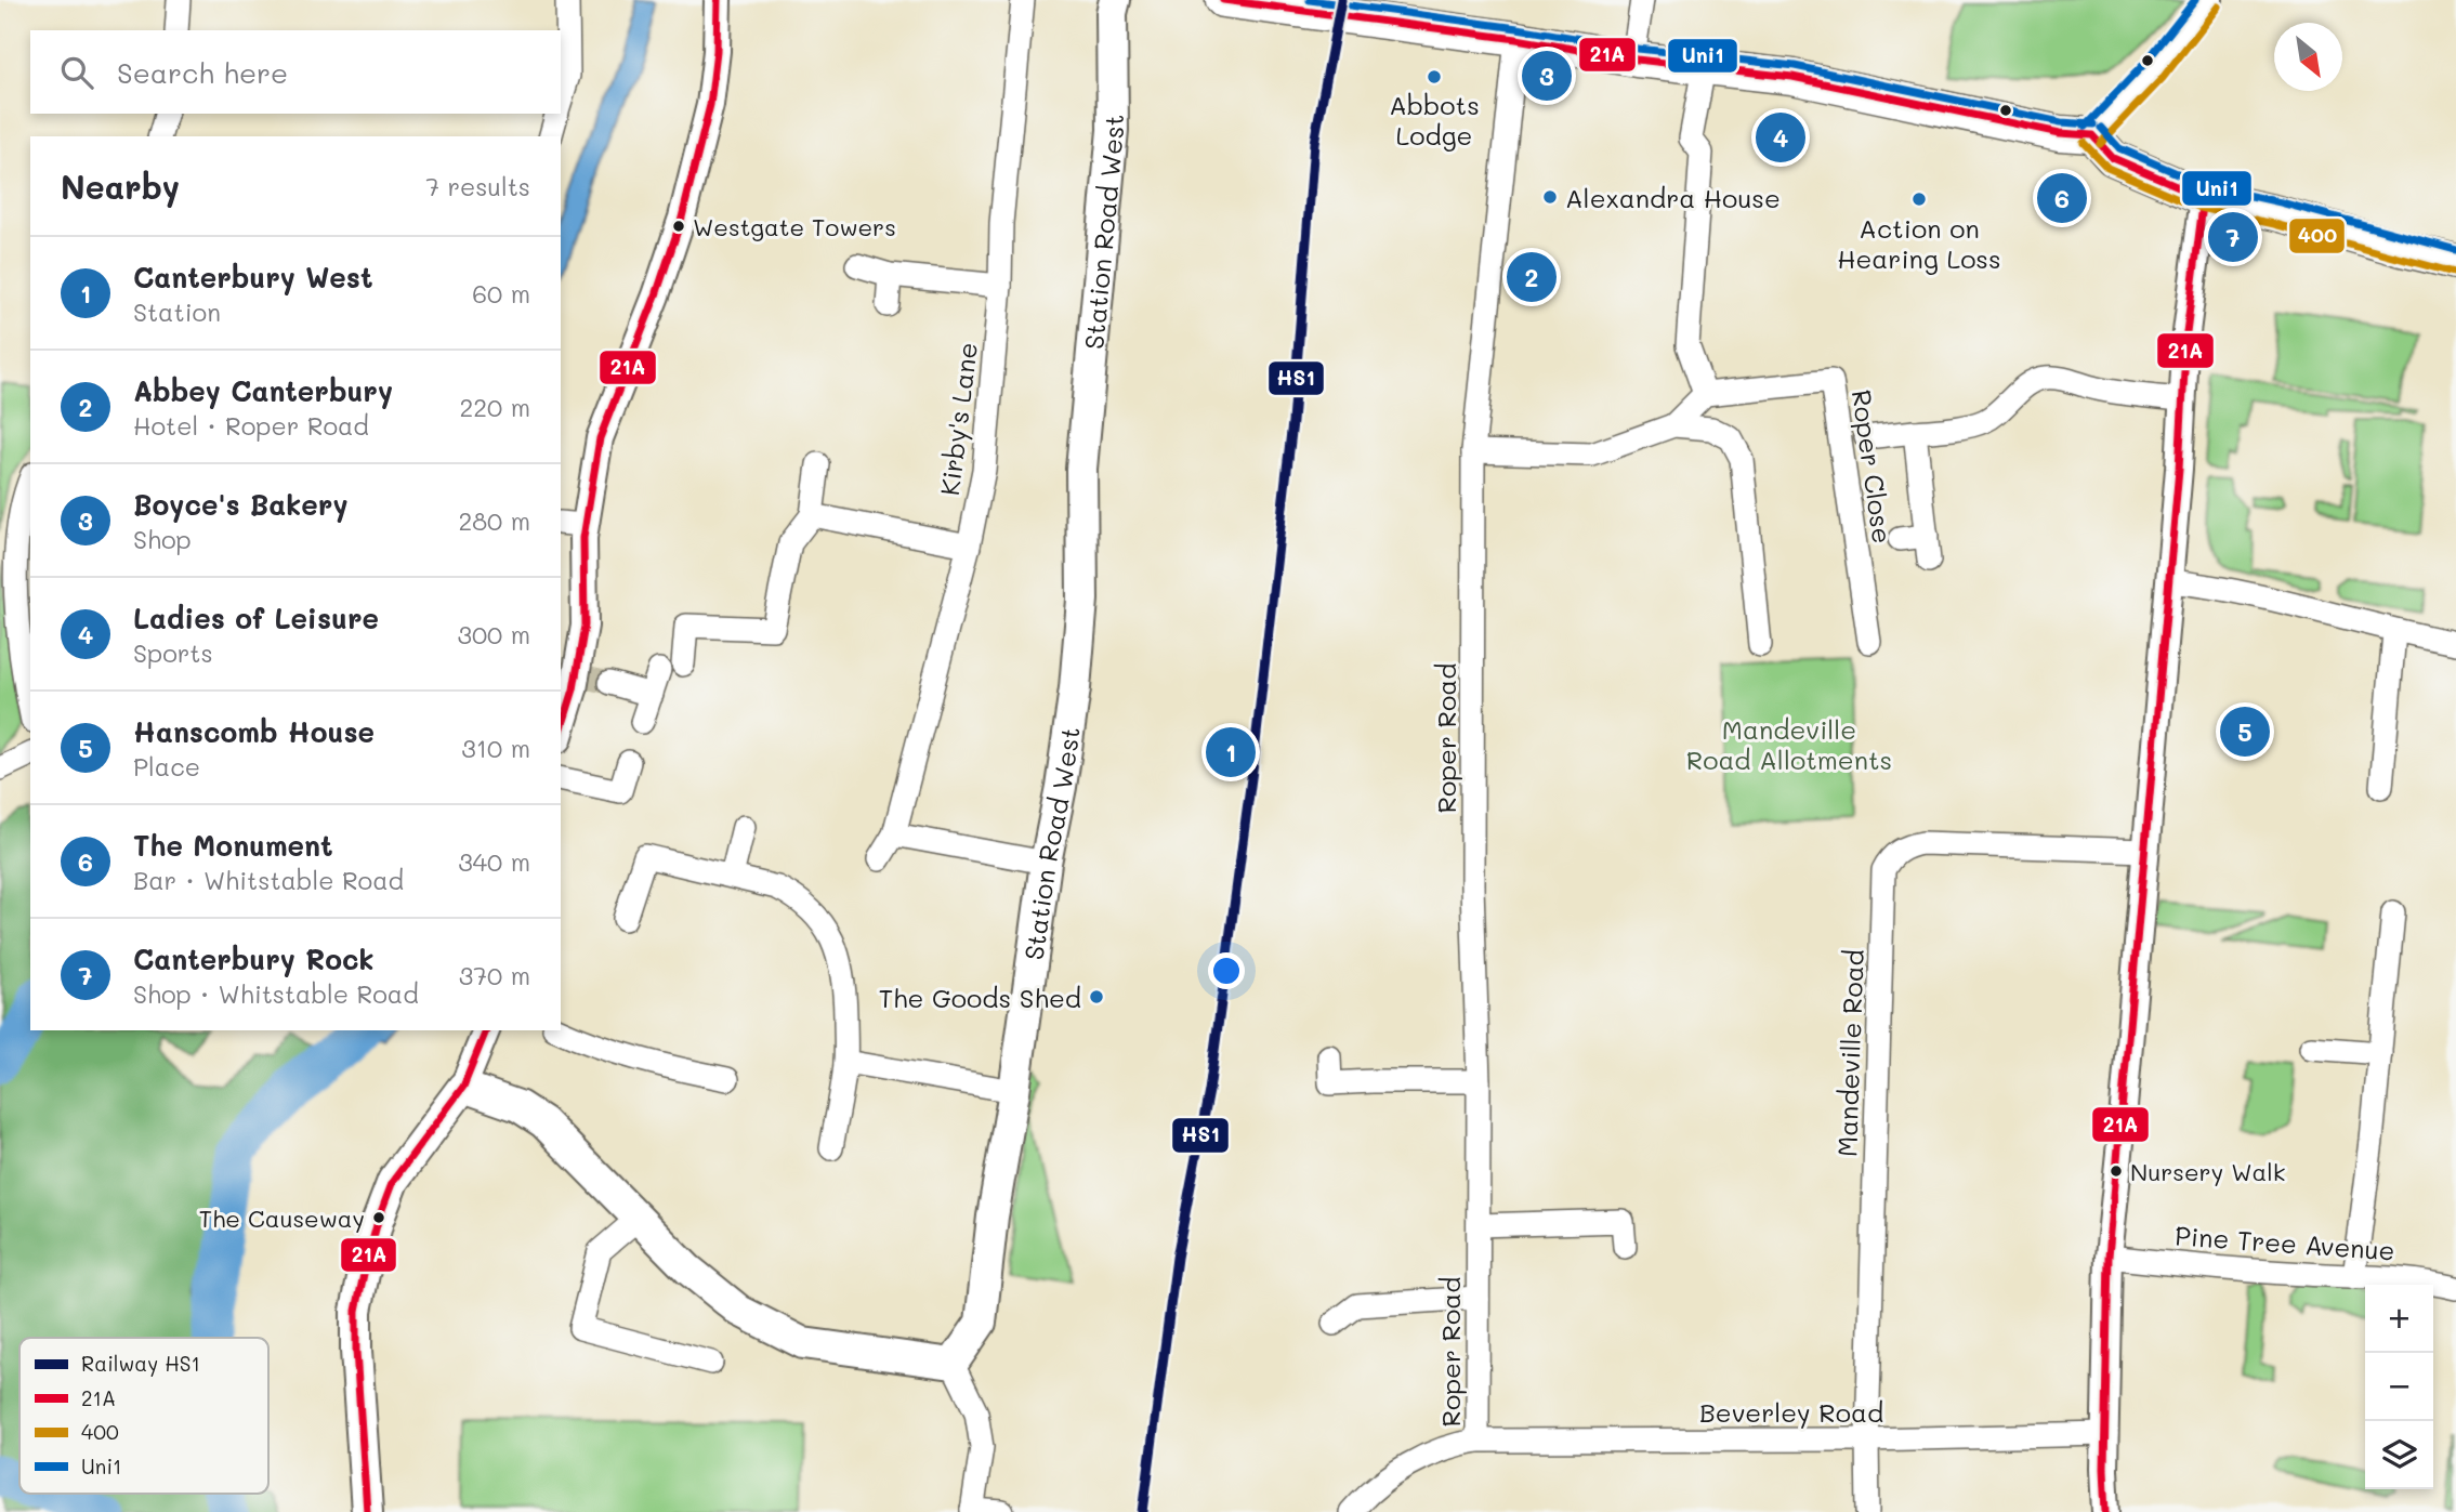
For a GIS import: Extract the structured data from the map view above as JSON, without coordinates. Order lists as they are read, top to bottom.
{
  "streets": {
    "main road": ["Station Road West"],
    "street": [
      "Kirby's Lane",
      "Roper Close",
      "Roper Road",
      "Mandeville Road",
      "Pine Tree Avenue",
      "Beverley Road"
    ]
  },
  "crossings": [
    ["Roper Road", "Beverley Road"],
    ["Mandeville Road", "Beverley Road"]
  ],
  "parks": ["Mandeville Road Allotments"],
  "places": [
    "Abbots Lodge",
    "Alexandra House",
    "Action on Hearing Loss",
    "Westgate Towers",
    "The Goods Shed",
    "Nursery Walk",
    "The Causeway"
  ],
  "lines": [
    "rail line HS1",
    "transit line 21A",
    "transit line Uni1",
    "transit line 400"
  ],
  "legend": [
    "Railway HS1",
    "21A",
    "400",
    "Uni1"
  ],
  "north": "bottom right",
  "page": {
    "search": "Search here",
    "pins": [
      "3",
      "4",
      "6",
      "7",
      "2",
      "5",
      "1"
    ],
    "heading": ["Nearby", "7 results"],
    "list": [
      {
        "mark": "1",
        "name": "Canterbury West",
        "note": "Station",
        "value": "60 m"
      },
      {
        "mark": "2",
        "name": "Abbey Canterbury",
        "note": "Hotel · Roper Road",
        "value": "220 m"
      },
      {
        "mark": "3",
        "name": "Boyce's Bakery",
        "note": "Shop",
        "value": "280 m"
      },
      {
        "mark": "4",
        "name": "Ladies of Leisure",
        "note": "Sports",
        "value": "300 m"
      },
      {
        "mark": "5",
        "name": "Hanscomb House",
        "note": "Place",
        "value": "310 m"
      },
      {
        "mark": "6",
        "name": "The Monument",
        "note": "Bar · Whitstable Road",
        "value": "340 m"
      },
      {
        "mark": "7",
        "name": "Canterbury Rock",
        "note": "Shop · Whitstable Road",
        "value": "370 m"
      }
    ],
    "map_buttons": ["+", "−"]
  }
}
